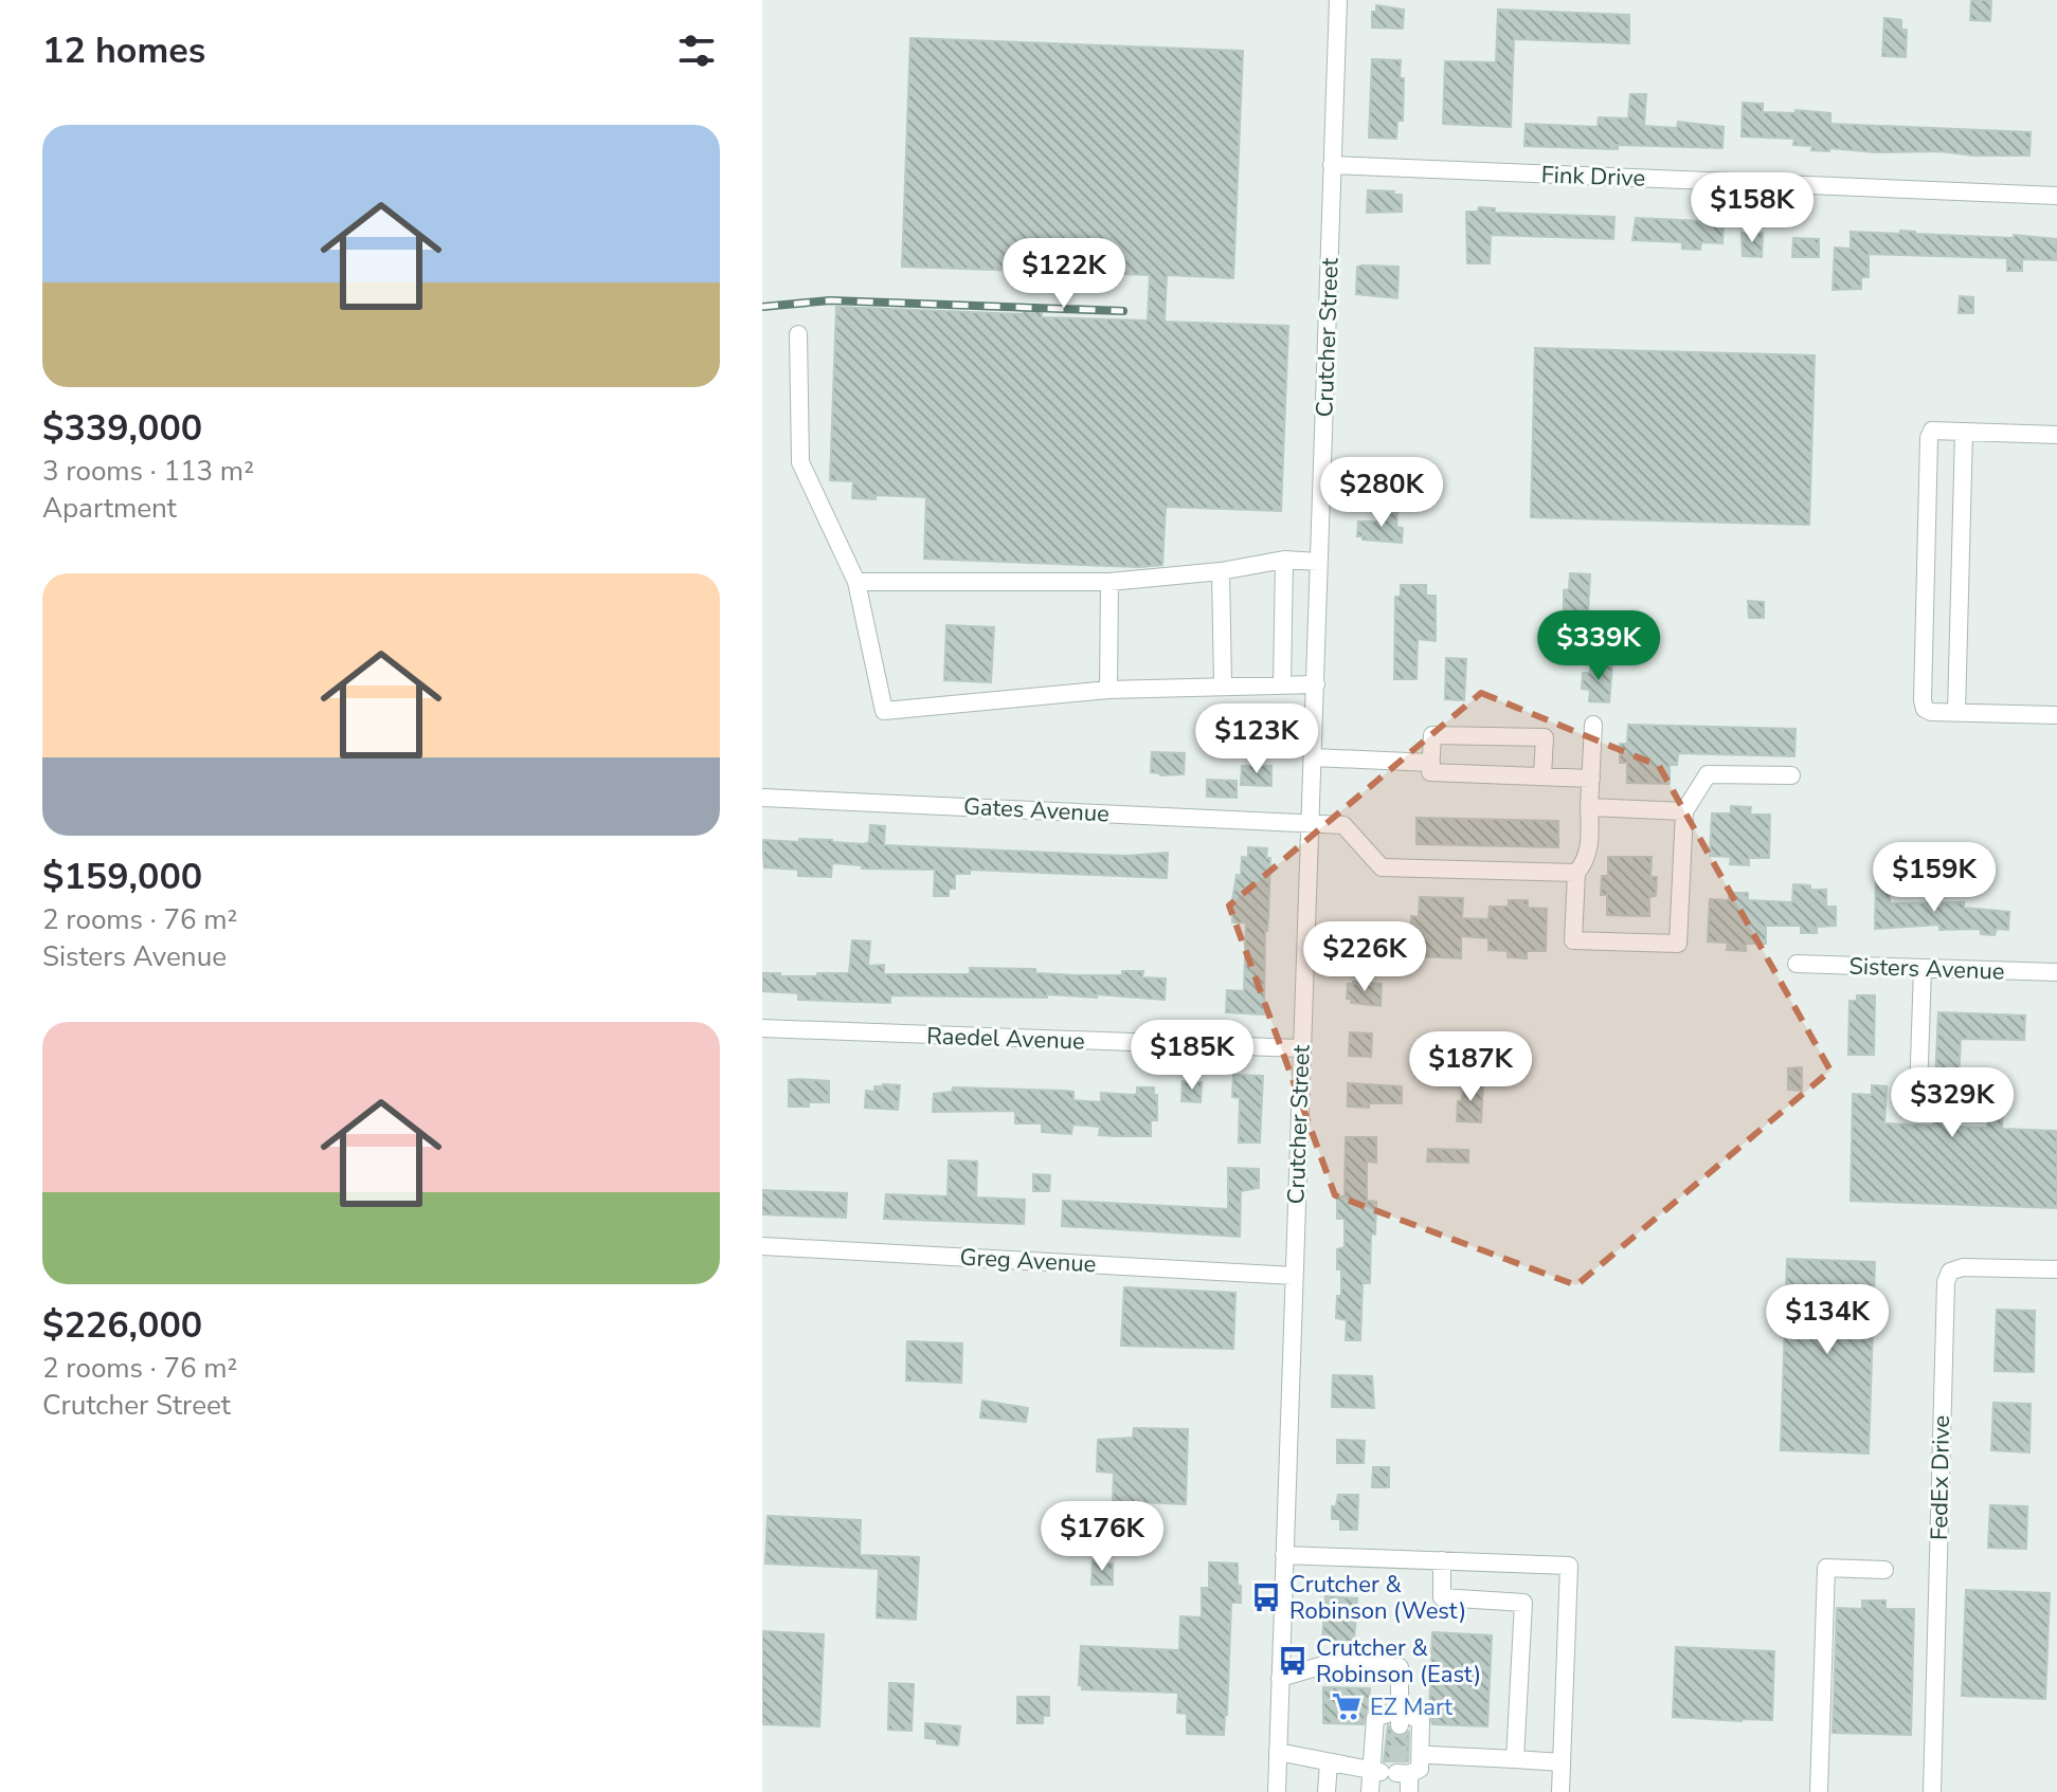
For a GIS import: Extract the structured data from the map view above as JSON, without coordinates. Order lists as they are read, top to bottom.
{
  "streets": {
    "street": [
      "Fink Drive",
      "Crutcher Street",
      "Gates Avenue",
      "Sisters Avenue",
      "Raedel Avenue",
      "Greg Avenue",
      "FedEx Drive"
    ]
  },
  "crossings": [
    ["Fink Drive", "Crutcher Street"],
    ["Crutcher Street", "Gates Avenue"],
    ["Crutcher Street", "Raedel Avenue"],
    ["Crutcher Street", "Greg Avenue"]
  ],
  "places": {
    "bus stop": ["Crutcher & Robinson (West)", "Crutcher & Robinson (East)"],
    "supermarket": ["EZ Mart"]
  },
  "page": {
    "heading": "12 homes",
    "list": [
      {
        "name": "$339,000",
        "note": "3 rooms · 113 m² · Apartment"
      },
      {
        "name": "$159,000",
        "note": "2 rooms · 76 m² · Sisters Avenue"
      },
      {
        "name": "$226,000",
        "note": "2 rooms · 76 m² · Crutcher Street"
      }
    ],
    "price": [
      "$158K",
      "$122K",
      "$280K",
      "$339K",
      "$123K",
      "$159K",
      "$226K",
      "$185K",
      "$187K",
      "$329K",
      "$134K",
      "$176K"
    ]
  }
}
